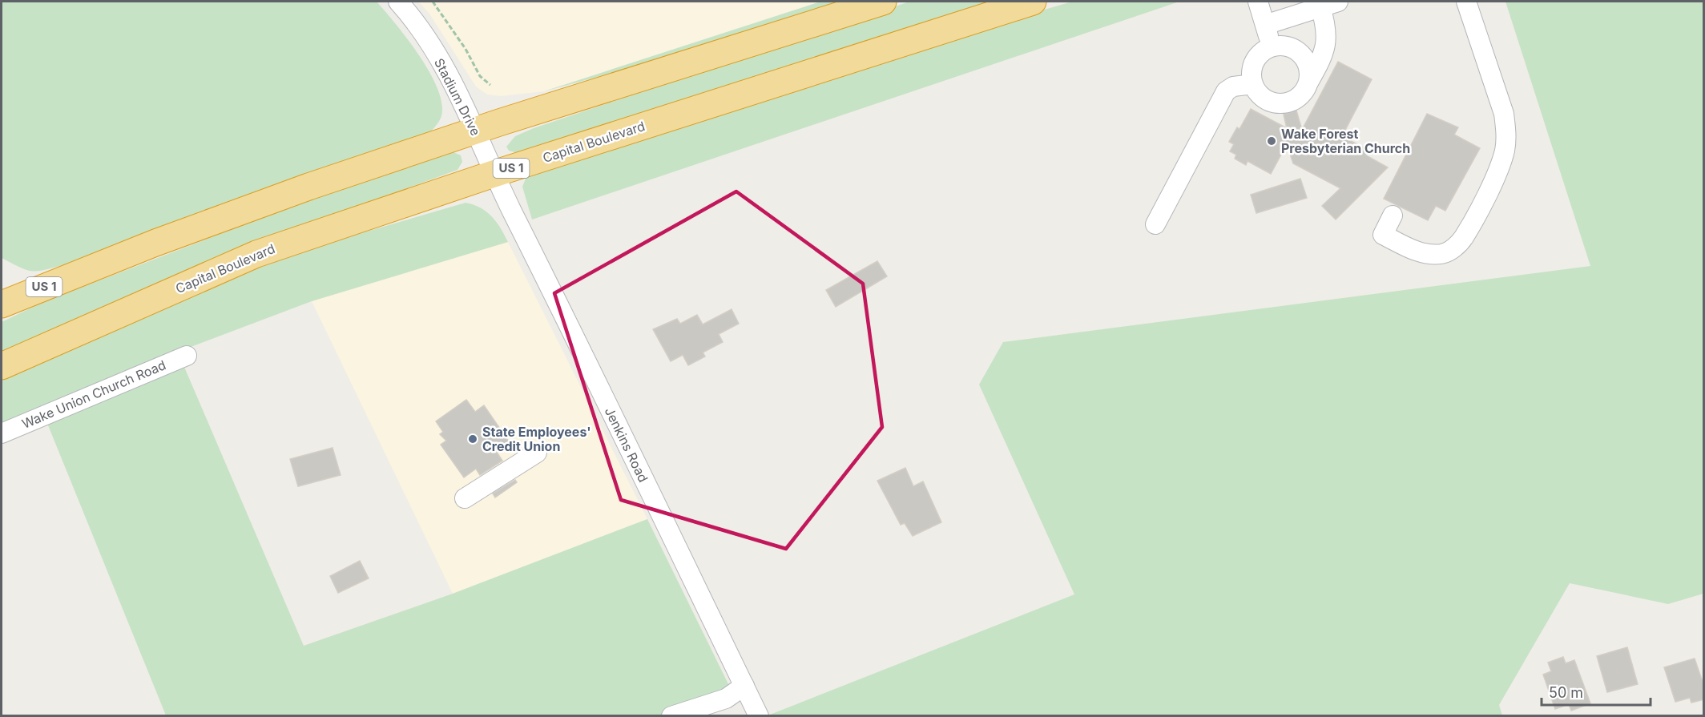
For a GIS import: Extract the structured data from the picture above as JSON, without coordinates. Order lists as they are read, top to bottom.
{
  "streets": {
    "highway": ["Capital Boulevard", "US 1"],
    "street": ["Stadium Drive", "Wake Union Church Road", "Jenkins Road"]
  },
  "crossings": [
    ["Stadium Drive", "Capital Boulevard"],
    ["Stadium Drive", "US 1"],
    ["Stadium Drive", "Jenkins Road"],
    ["Capital Boulevard", "Jenkins Road"]
  ],
  "places": ["Wake Forest Presbyterian Church", "State Employees' Credit Union"],
  "scale_bar": "50 m"
}
